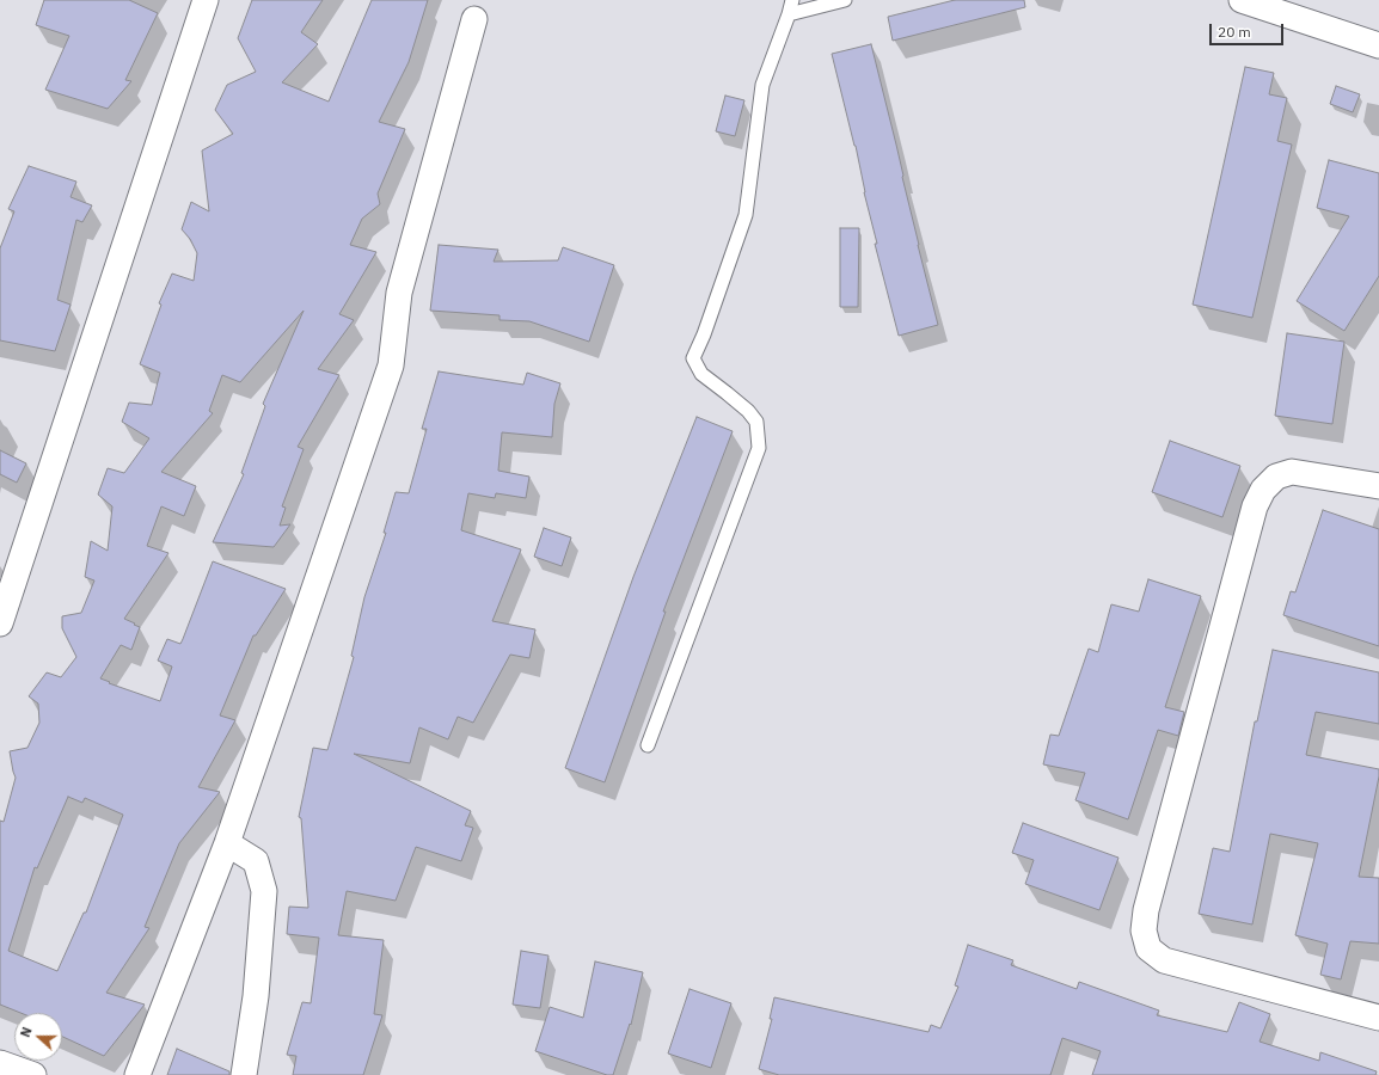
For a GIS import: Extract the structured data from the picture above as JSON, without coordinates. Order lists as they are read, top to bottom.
{
  "scale_bar": "20 m",
  "north": "left"
}
